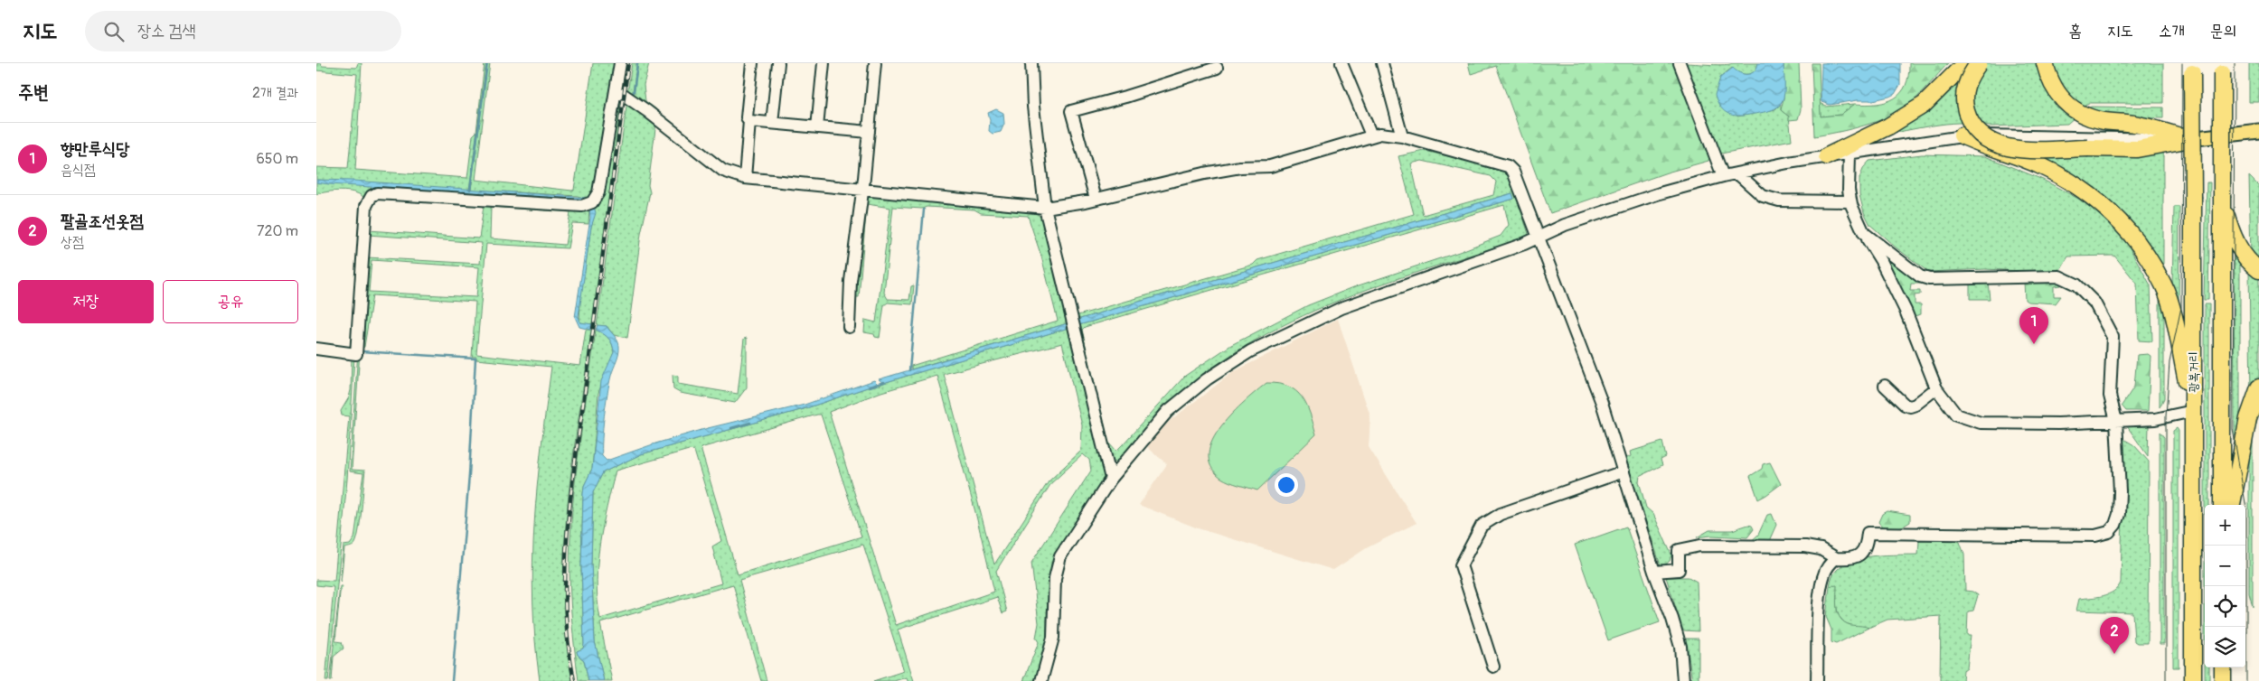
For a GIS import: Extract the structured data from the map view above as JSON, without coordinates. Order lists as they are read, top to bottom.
{
  "streets": {
    "highway": ["광복거리"]
  },
  "page": {
    "header": "지도",
    "search": "장소 검색",
    "nav": [
      "홈",
      "지도",
      "소개",
      "문의"
    ],
    "heading": ["주변", "2개 결과"],
    "list": [
      {
        "mark": "1",
        "name": "향만루식당",
        "note": "음식점",
        "value": "650 m"
      },
      {
        "mark": "2",
        "name": "팔골조선옷점",
        "note": "상점",
        "value": "720 m"
      }
    ],
    "buttons": ["저장", "공유"],
    "pins": ["1", "2"],
    "map_buttons": ["+", "−"]
  }
}
